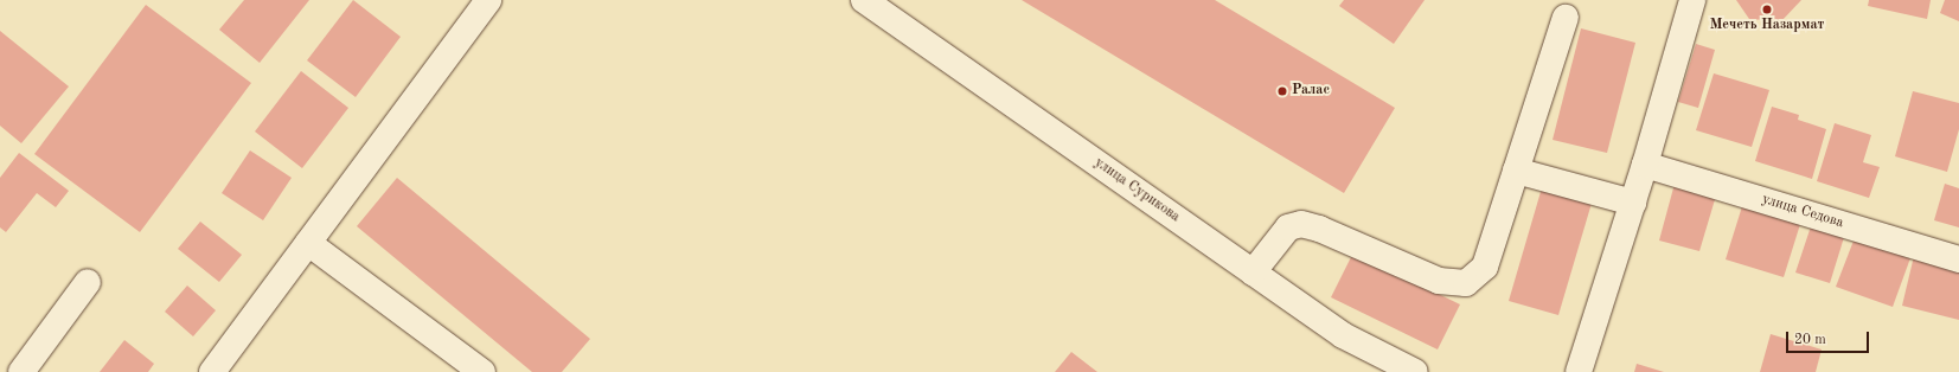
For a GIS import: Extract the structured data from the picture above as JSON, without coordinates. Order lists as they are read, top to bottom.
{
  "streets": {
    "street": ["улица Сурикова", "улица Седова"]
  },
  "places": ["Мечеть Назармат", "Ралас"],
  "scale_bar": "20 m"
}
